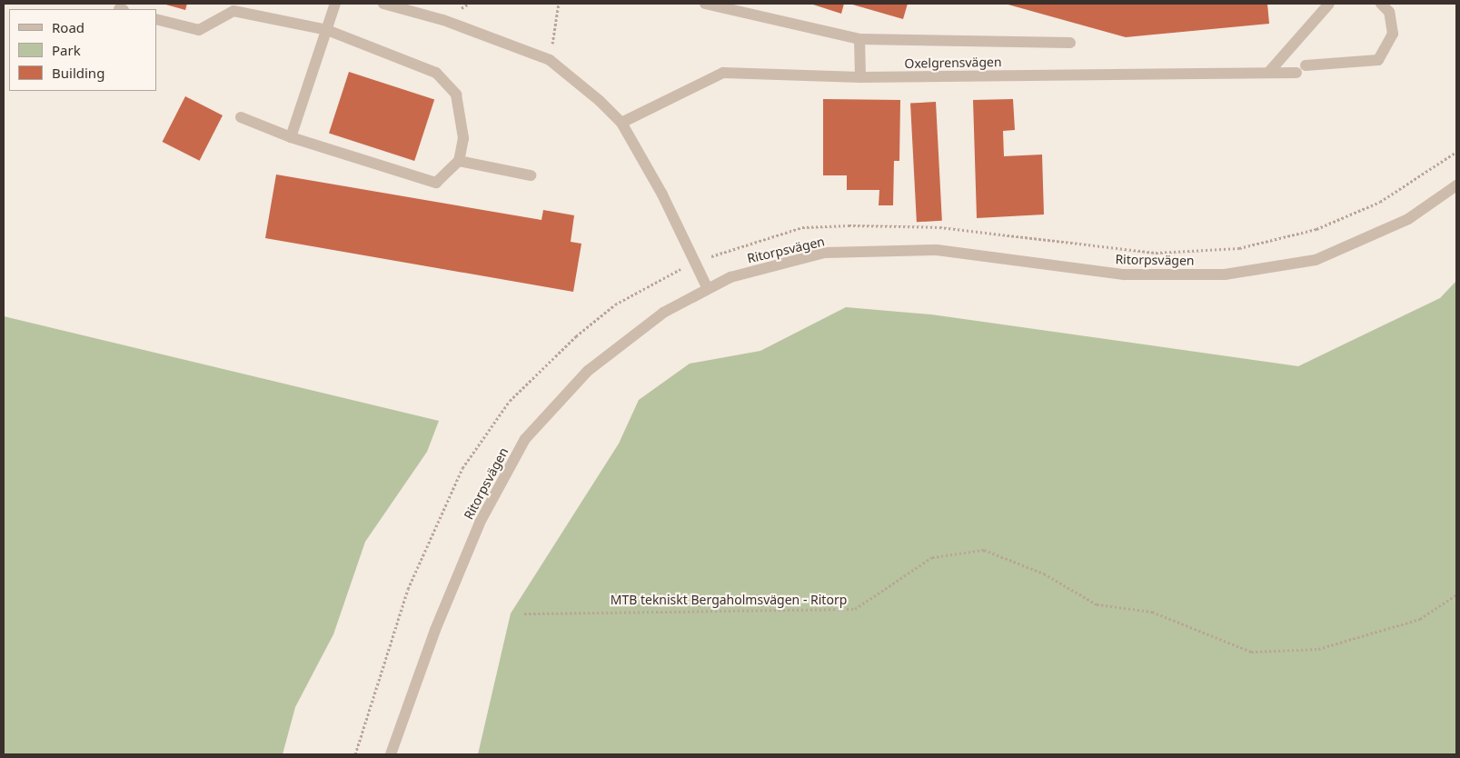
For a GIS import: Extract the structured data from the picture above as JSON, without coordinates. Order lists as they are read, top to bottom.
{
  "streets": {
    "street": ["Oxelgrensvägen", "Ritorpsvägen"],
    "path": ["MTB tekniskt Bergaholmsvägen - Ritorp"]
  },
  "legend": ["Road", "Park", "Building"]
}
